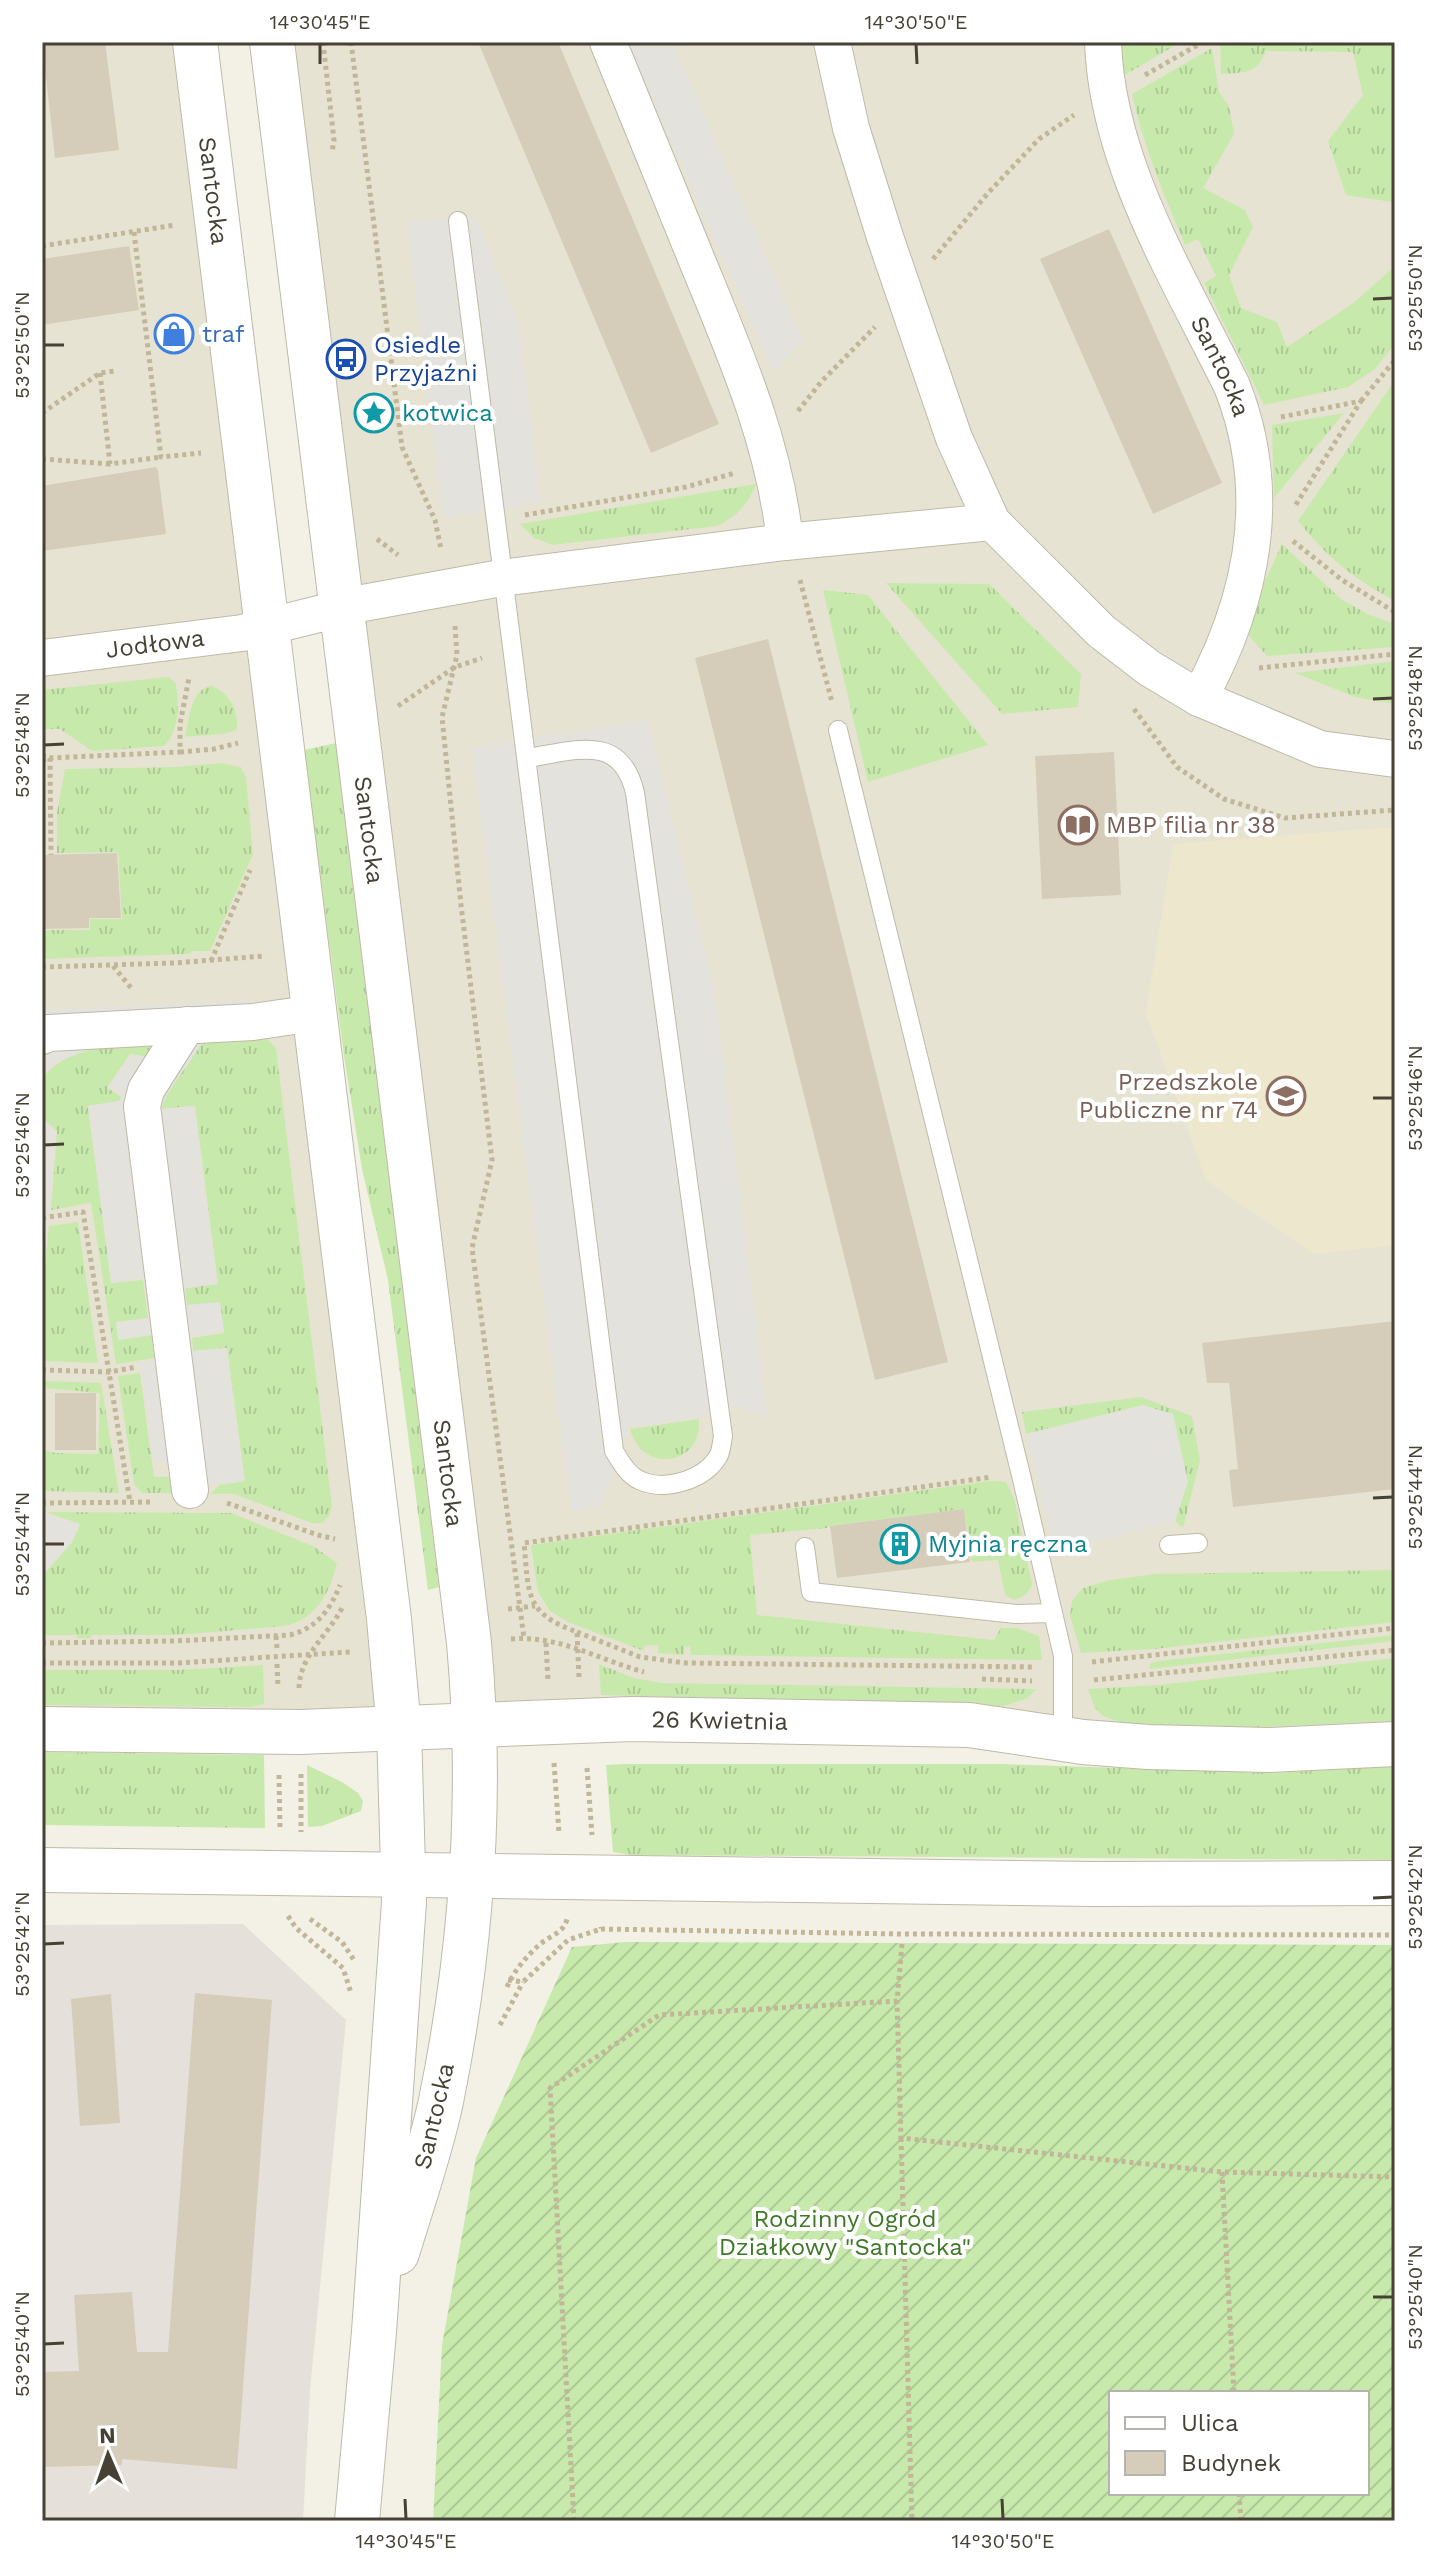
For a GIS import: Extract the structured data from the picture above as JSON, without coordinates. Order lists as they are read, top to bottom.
{
  "streets": {
    "street": ["Santocka", "Jodłowa", "26 Kwietnia"]
  },
  "crossings": [
    ["Santocka", "Jodłowa"],
    ["Santocka", "26 Kwietnia"]
  ],
  "parks": ["Rodzinny Ogród Działkowy \"Santocka\""],
  "places": {
    "shop": ["traf"],
    "bus stop": ["Osiedle Przyjaźni"],
    "place": ["kotwica"],
    "library": ["MBP filia nr 38"],
    "school or university": ["Przedszkole Publiczne nr 74"],
    "building": ["Myjnia ręczna"]
  },
  "legend": ["Ulica", "Budynek"],
  "north": "top",
  "coordinates": [
    "14°30'45\"E",
    "14°30'50\"E",
    "53°25'50\"N",
    "53°25'48\"N",
    "53°25'46\"N",
    "53°25'44\"N",
    "53°25'42\"N",
    "53°25'40\"N"
  ]
}
